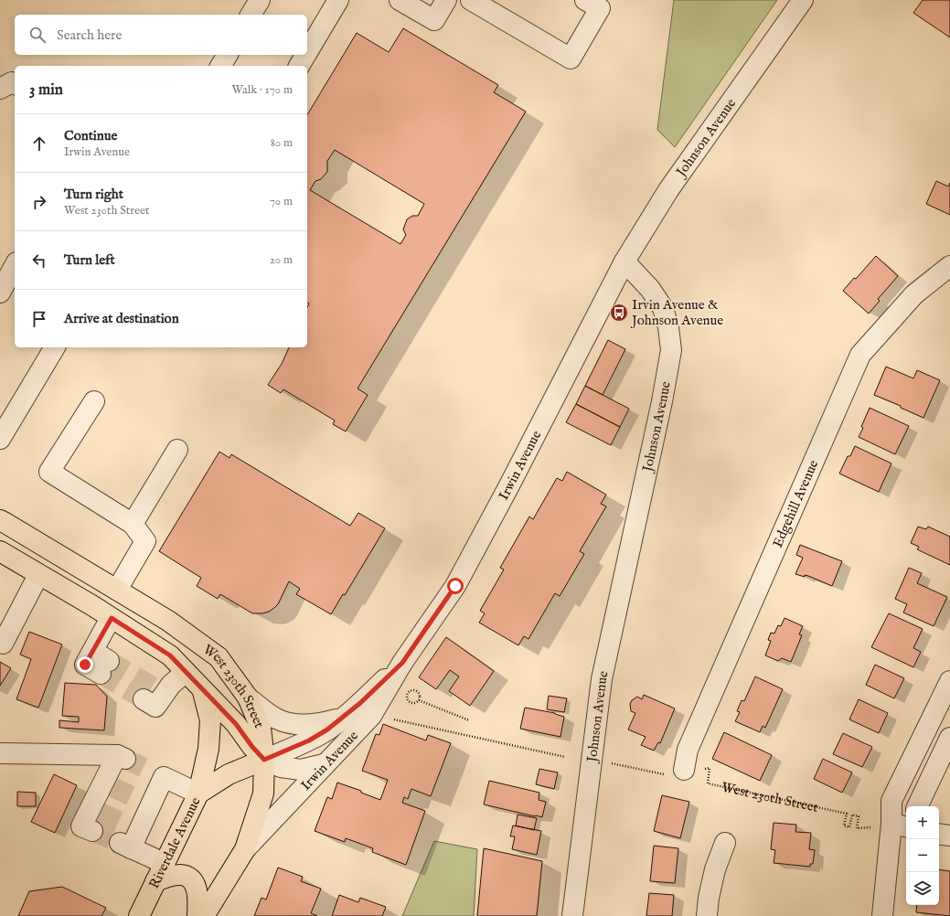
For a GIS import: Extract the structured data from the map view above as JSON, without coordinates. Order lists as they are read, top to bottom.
{
  "streets": {
    "main road": ["West 230th Street", "Riverdale Avenue"],
    "street": ["Johnson Avenue", "Irwin Avenue", "Edgehill Avenue"]
  },
  "crossings": [
    ["Johnson Avenue", "Irwin Avenue"],
    ["Irwin Avenue", "West 230th Street"],
    ["Irwin Avenue", "Riverdale Avenue"],
    ["Edgehill Avenue", "West 230th Street"],
    ["West 230th Street", "Riverdale Avenue"]
  ],
  "places": {
    "bus stop": ["Irvin Avenue & Johnson Avenue"]
  },
  "page": {
    "search": "Search here",
    "heading": ["3 min", "Walk · 170 m"],
    "list": [
      ["Continue", "Irwin Avenue", "80 m"],
      ["Turn right", "West 230th Street", "70 m"],
      ["Turn left", "20 m"],
      "Arrive at destination"
    ],
    "map_buttons": ["+", "−"]
  }
}
